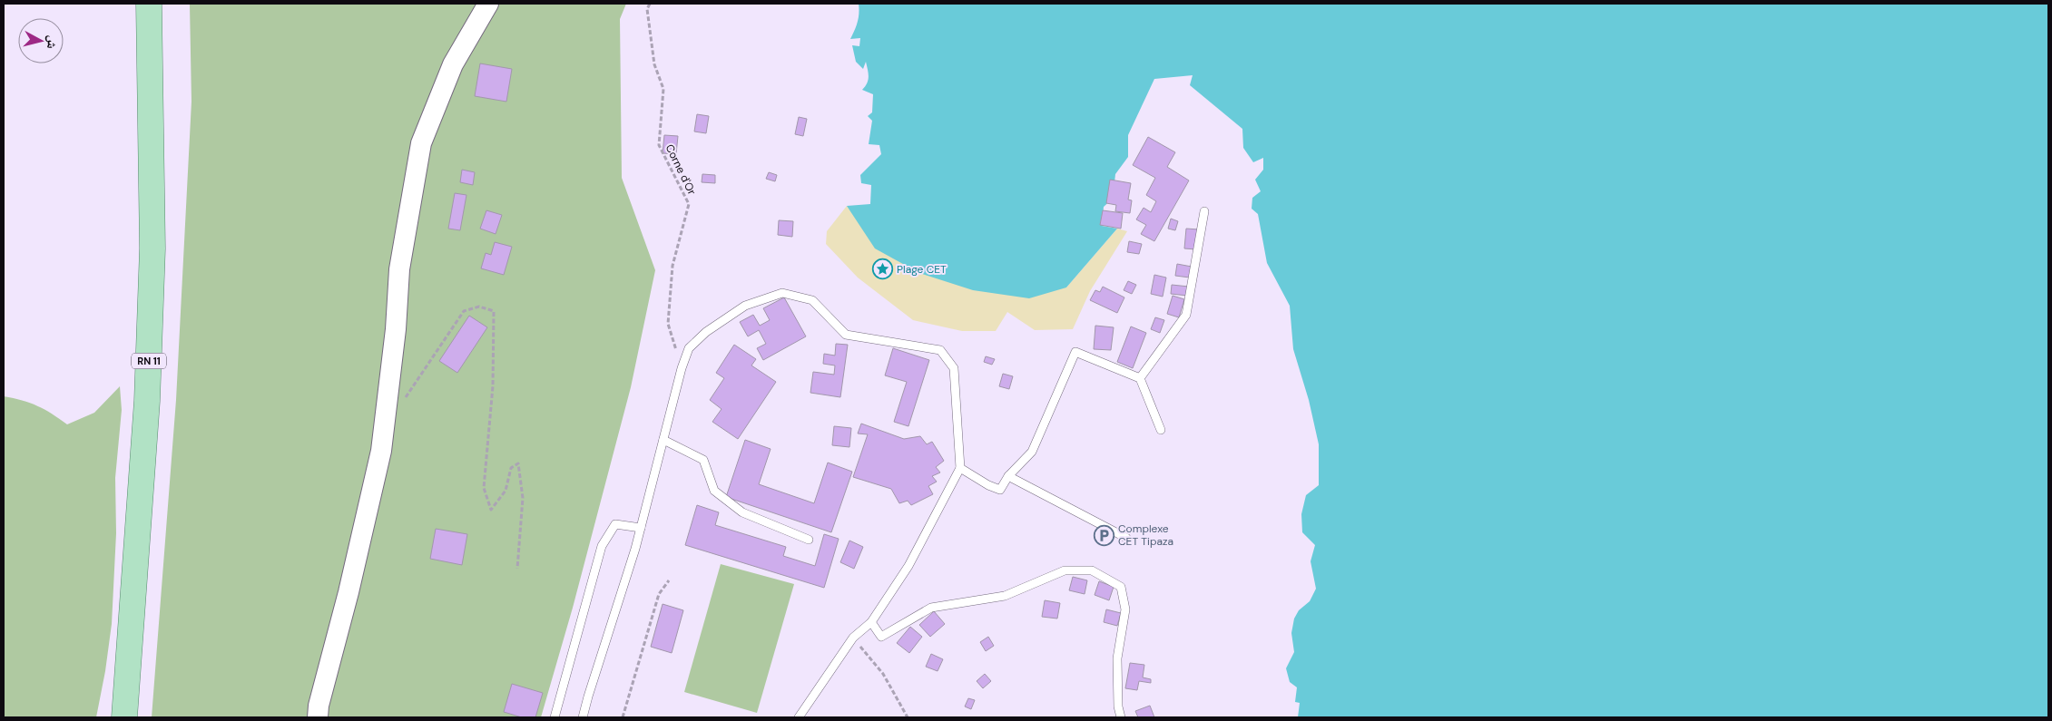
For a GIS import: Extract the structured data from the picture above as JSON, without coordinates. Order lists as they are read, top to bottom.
{
  "streets": {
    "main road": ["RN 11"],
    "path": ["Corne d'Or"]
  },
  "places": {
    "place": ["Plage CET"],
    "parking": ["Complexe CET Tipaza"]
  },
  "north": "right"
}
